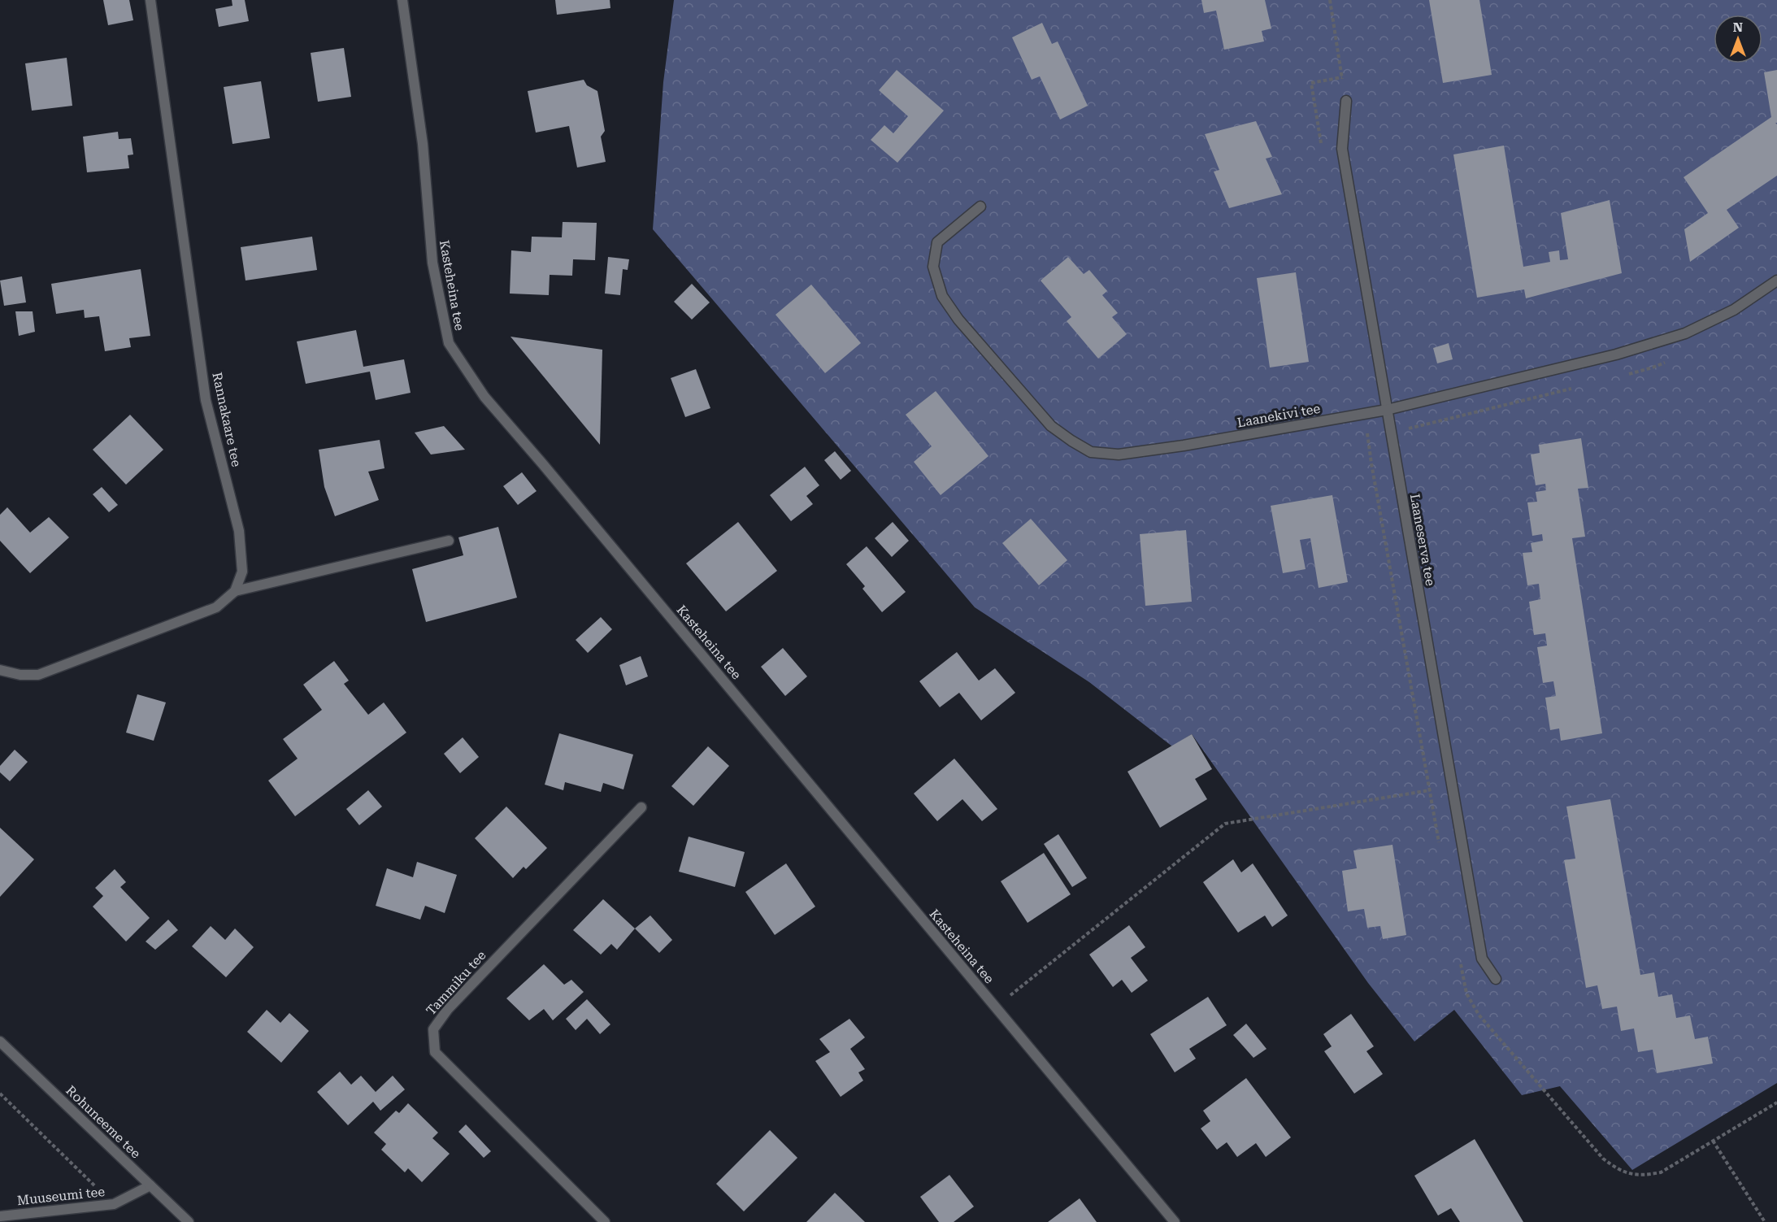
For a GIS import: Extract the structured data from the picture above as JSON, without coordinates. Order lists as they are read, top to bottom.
{
  "streets": {
    "street": [
      "Kasteheina tee",
      "Laanekivi tee",
      "Rannakaare tee",
      "Laaneserva tee",
      "Tammiku tee",
      "Rohuneeme tee",
      "Muuseumi tee"
    ]
  },
  "crossings": [
    ["Laanekivi tee", "Laaneserva tee"],
    ["Rohuneeme tee", "Muuseumi tee"]
  ],
  "north": "top"
}
